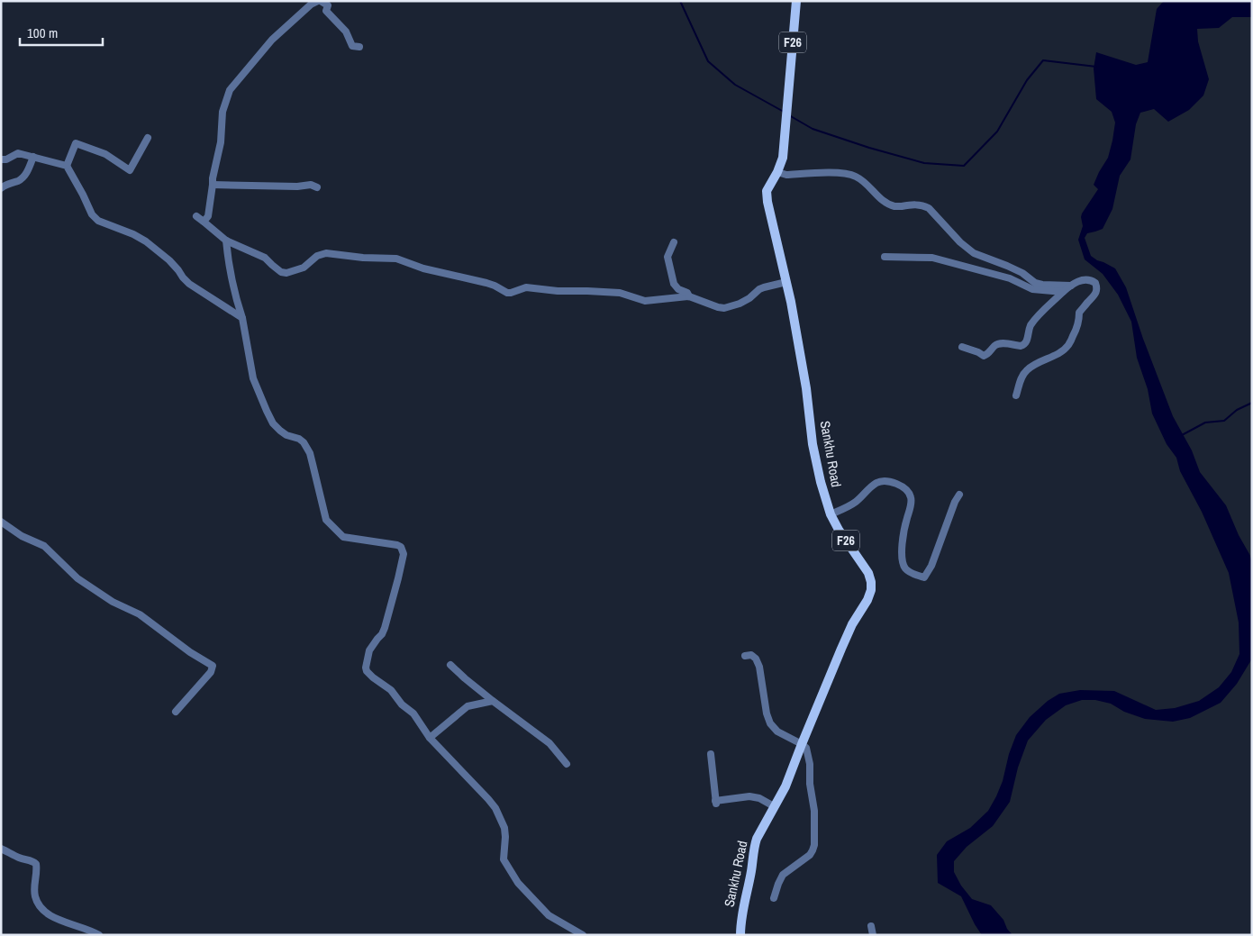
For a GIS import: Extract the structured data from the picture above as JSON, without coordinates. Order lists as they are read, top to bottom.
{
  "streets": {
    "main road": ["F26", "Sankhu Road"]
  },
  "scale_bar": "100 m"
}
